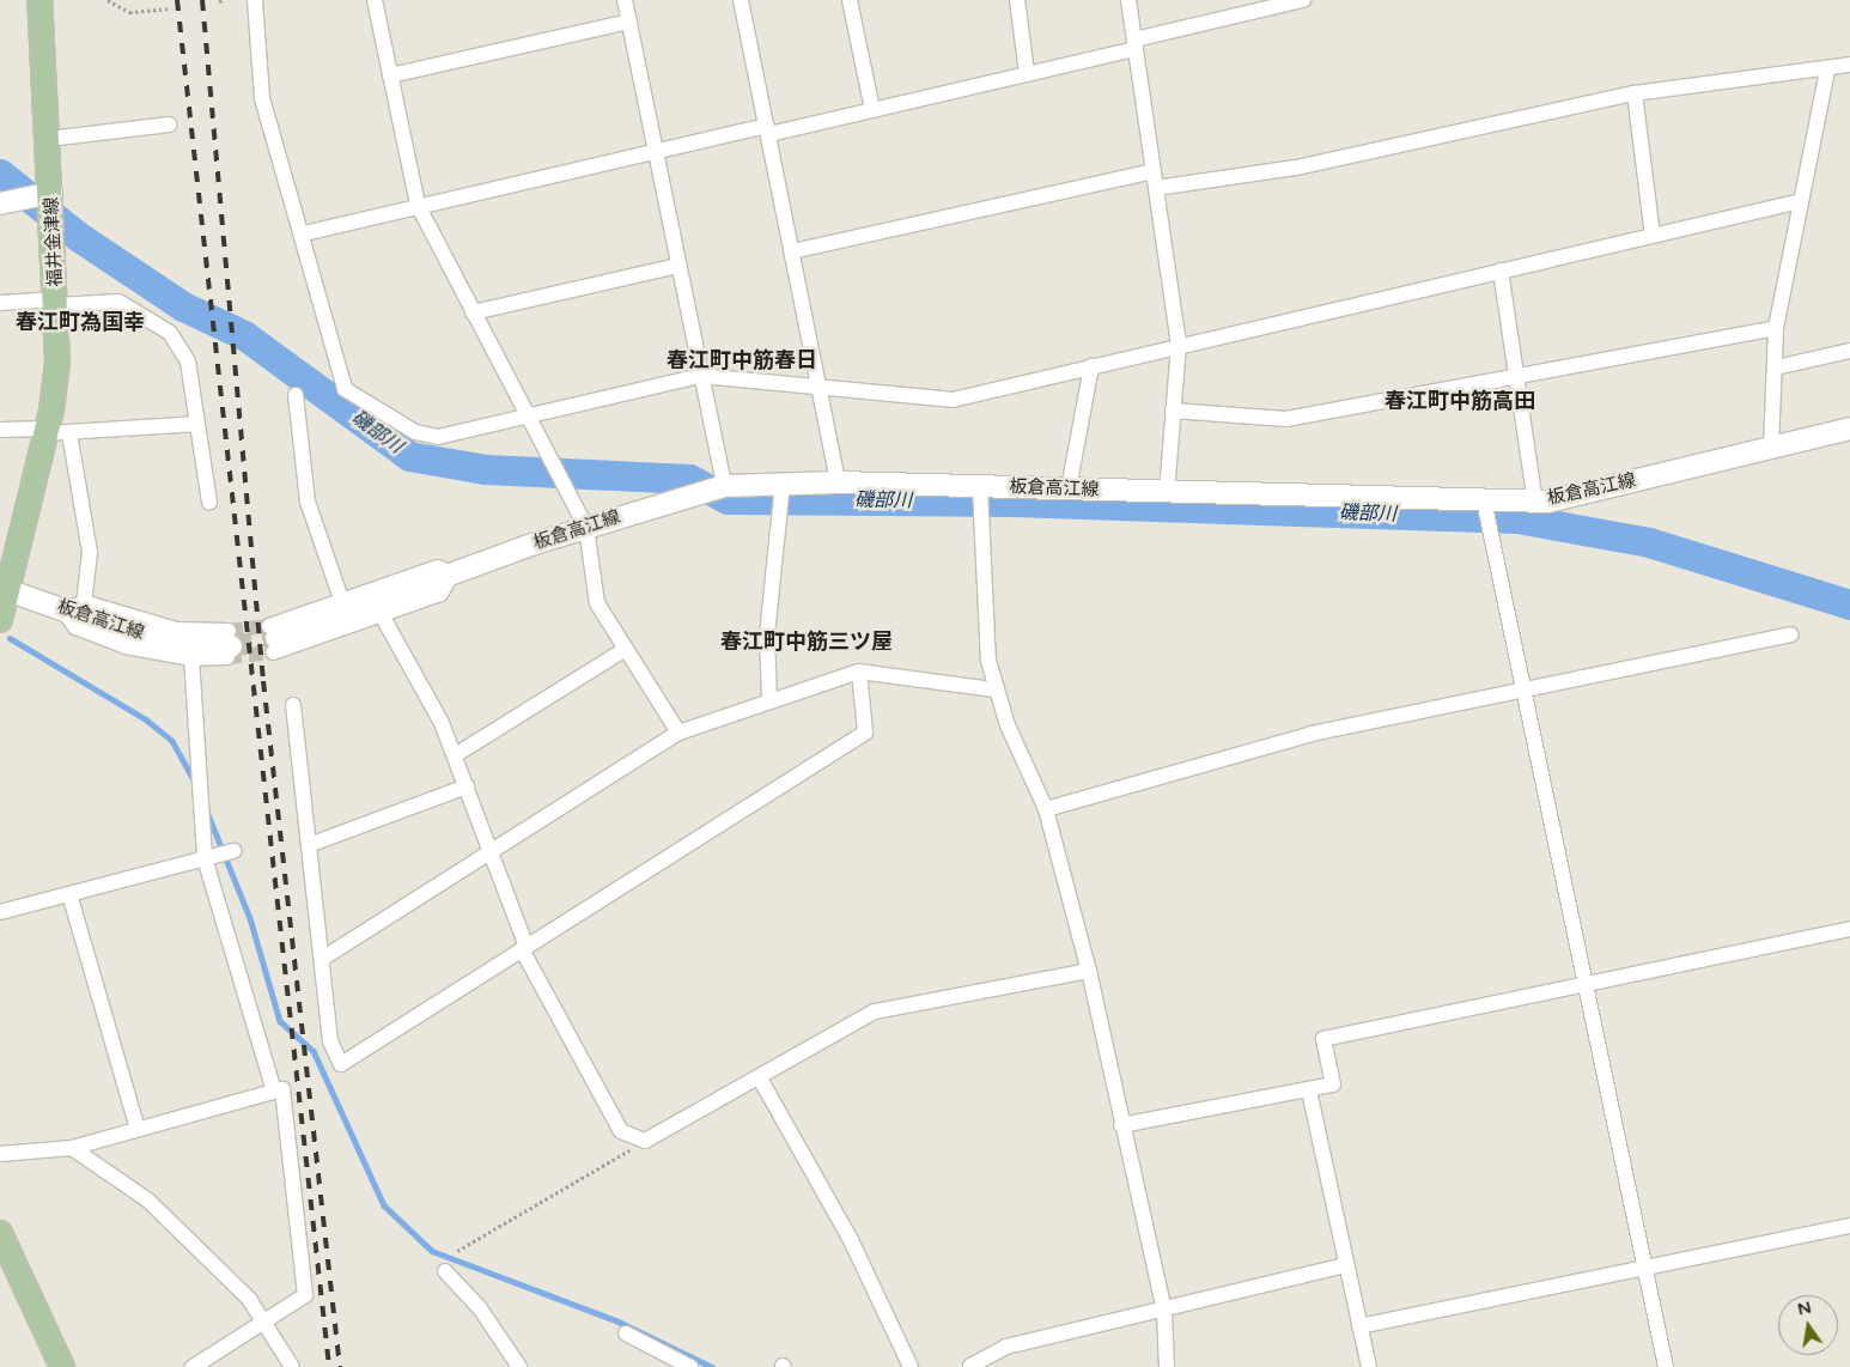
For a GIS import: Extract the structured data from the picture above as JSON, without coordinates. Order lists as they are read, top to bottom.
{
  "streets": {
    "main road": ["福井金津線", "板倉高江線"]
  },
  "crossings": [
    ["福井金津線", "板倉高江線"]
  ],
  "districts": [
    "春江町為国幸",
    "春江町中筋春日",
    "春江町中筋高田",
    "春江町中筋三ツ屋"
  ],
  "water": ["磯部川"],
  "north": "top"
}
